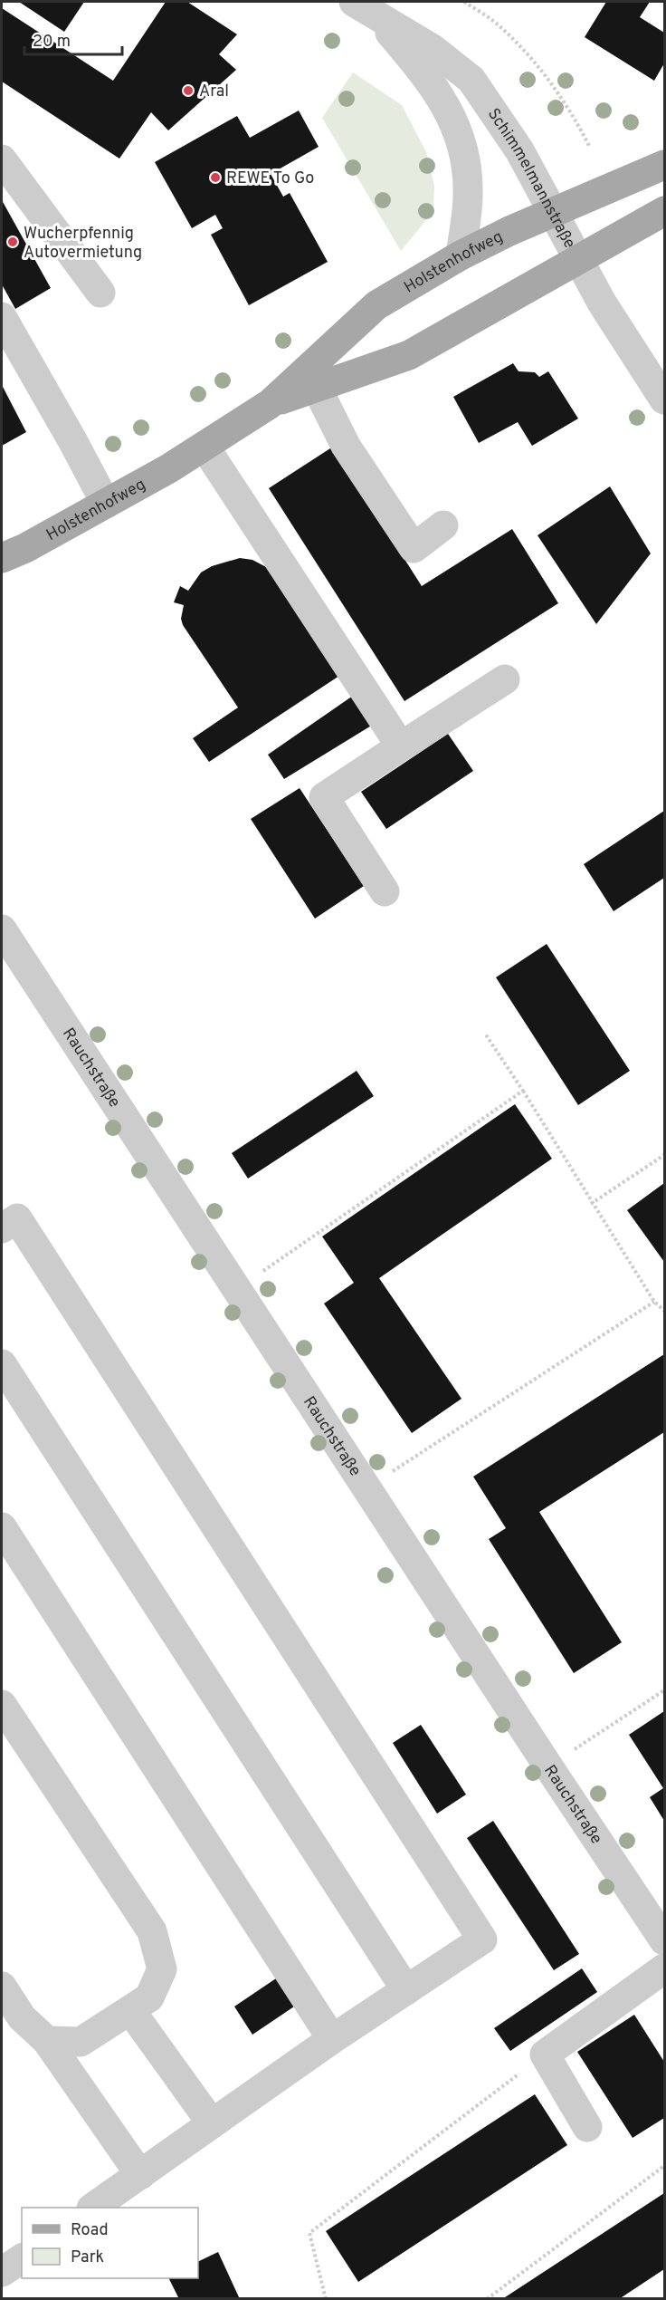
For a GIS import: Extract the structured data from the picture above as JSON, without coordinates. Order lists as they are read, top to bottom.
{
  "streets": {
    "main road": ["Holstenhofweg"],
    "street": ["Schimmelmannstraße", "Rauchstraße"]
  },
  "crossings": [
    ["Schimmelmannstraße", "Holstenhofweg"]
  ],
  "places": ["Aral", "REWE To Go", "Wucherpfennig Autovermietung"],
  "legend": ["Road", "Park"],
  "scale_bar": "20 m"
}
